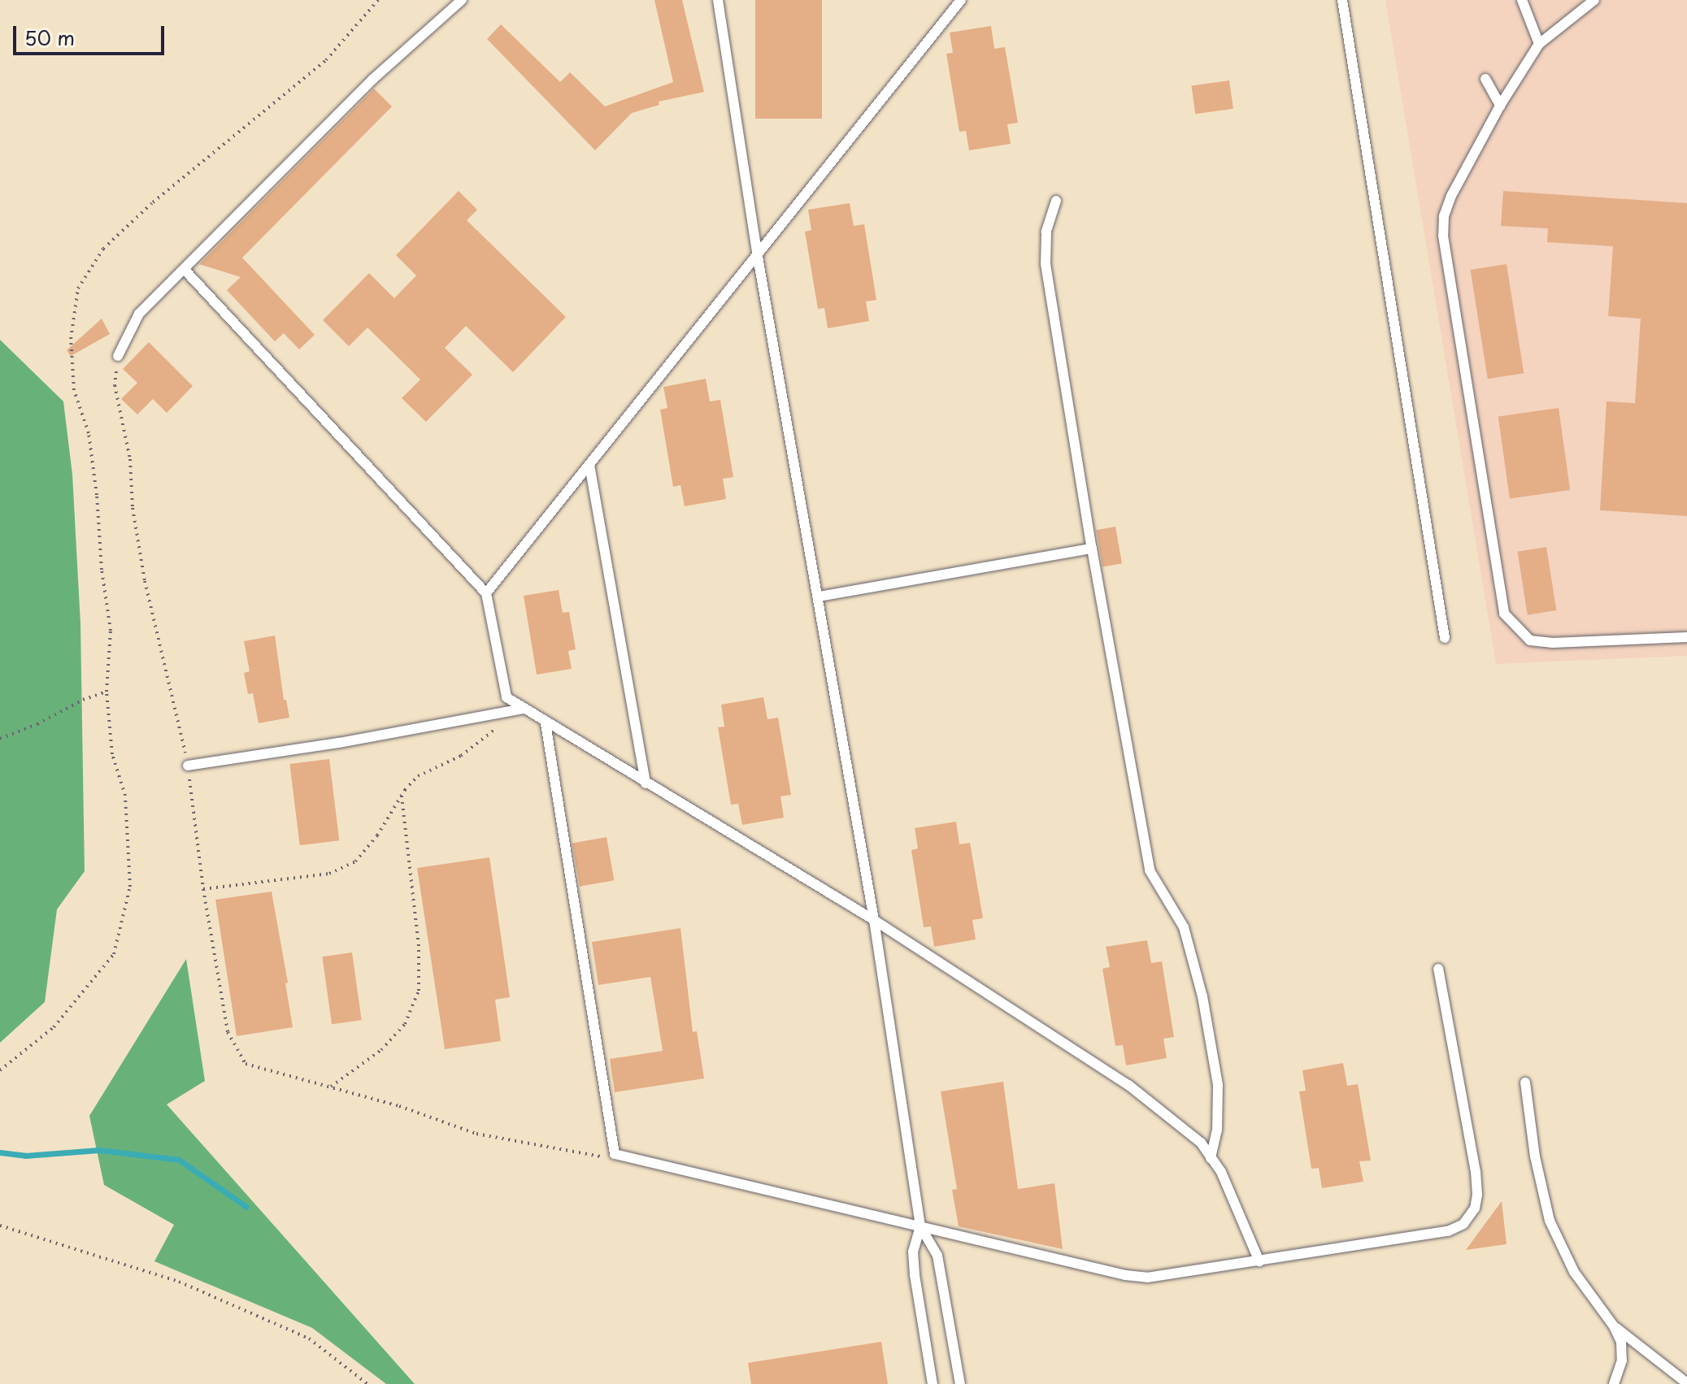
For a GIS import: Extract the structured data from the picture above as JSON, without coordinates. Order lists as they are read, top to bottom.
{
  "scale_bar": "50 m"
}
